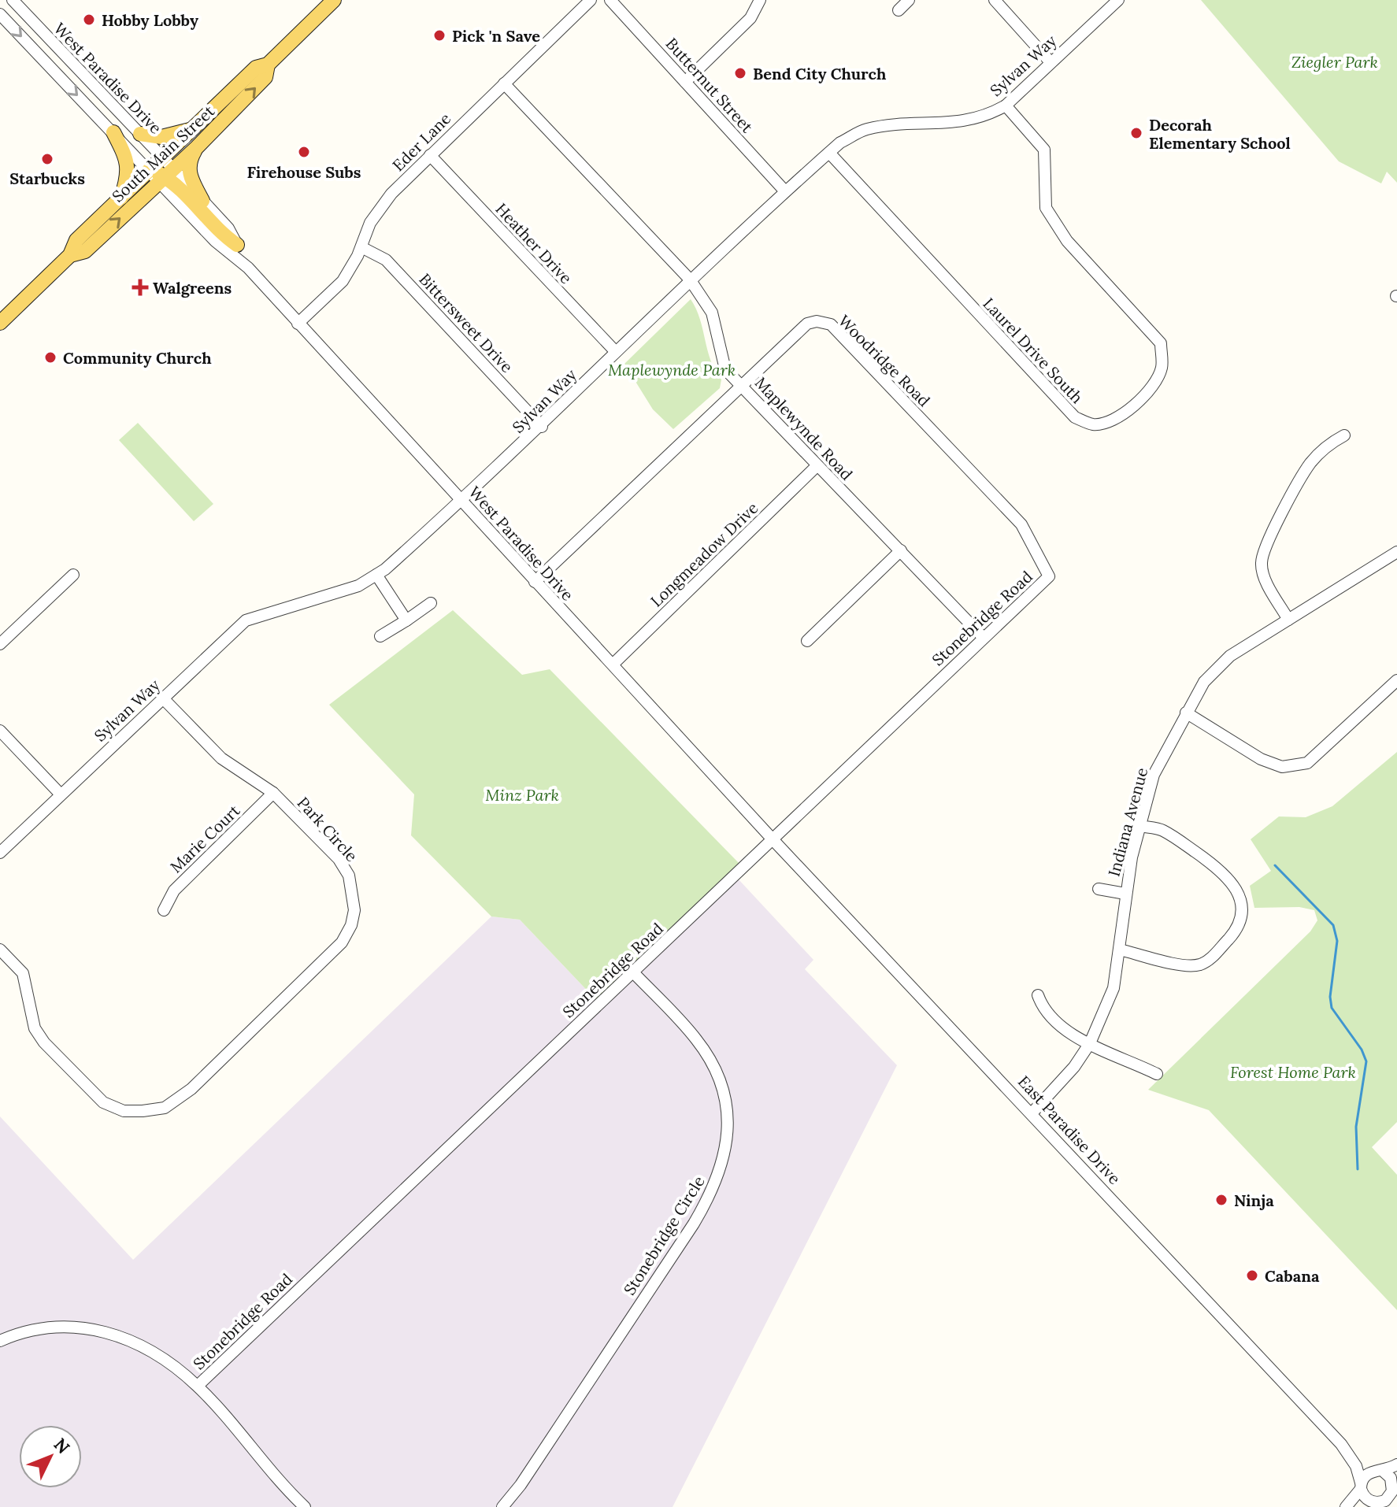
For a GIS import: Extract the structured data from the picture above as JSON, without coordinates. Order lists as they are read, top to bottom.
{
  "streets": {
    "main road": ["South Main Street"],
    "street": [
      "Sylvan Way",
      "West Paradise Drive",
      "Butternut Street",
      "Eder Lane",
      "Heather Drive",
      "Bittersweet Drive",
      "Laurel Drive South",
      "Woodridge Road",
      "Maplewynde Road",
      "Longmeadow Drive",
      "Stonebridge Road",
      "Indiana Avenue",
      "Park Circle",
      "Marie Court",
      "East Paradise Drive",
      "Stonebridge Circle"
    ]
  },
  "crossings": [
    ["Sylvan Way", "West Paradise Drive"],
    ["Sylvan Way", "Butternut Street"],
    ["Sylvan Way", "Heather Drive"],
    ["Sylvan Way", "Bittersweet Drive"],
    ["Sylvan Way", "Laurel Drive South"],
    ["Sylvan Way", "Maplewynde Road"],
    ["Sylvan Way", "Park Circle"],
    ["West Paradise Drive", "Eder Lane"],
    ["West Paradise Drive", "South Main Street"],
    ["West Paradise Drive", "Woodridge Road"],
    ["West Paradise Drive", "Longmeadow Drive"],
    ["West Paradise Drive", "Stonebridge Road"],
    ["West Paradise Drive", "East Paradise Drive"],
    ["Eder Lane", "Heather Drive"],
    ["Eder Lane", "Bittersweet Drive"],
    ["Eder Lane", "Maplewynde Road"],
    ["Woodridge Road", "Maplewynde Road"],
    ["Woodridge Road", "Stonebridge Road"],
    ["Maplewynde Road", "Longmeadow Drive"],
    ["Maplewynde Road", "Stonebridge Road"],
    ["Stonebridge Road", "East Paradise Drive"],
    ["Stonebridge Road", "Stonebridge Circle"],
    ["Indiana Avenue", "East Paradise Drive"],
    ["Park Circle", "Marie Court"]
  ],
  "parks": [
    "Ziegler Park",
    "Maplewynde Park",
    "Minz Park",
    "Forest Home Park"
  ],
  "places": {
    "other": [
      "Hobby Lobby",
      "Pick 'n Save",
      "Bend City Church",
      "Decorah Elementary School",
      "Firehouse Subs",
      "Starbucks",
      "Community Church",
      "Ninja",
      "Cabana"
    ],
    "health": ["Walgreens"]
  },
  "north": "top right"
}
